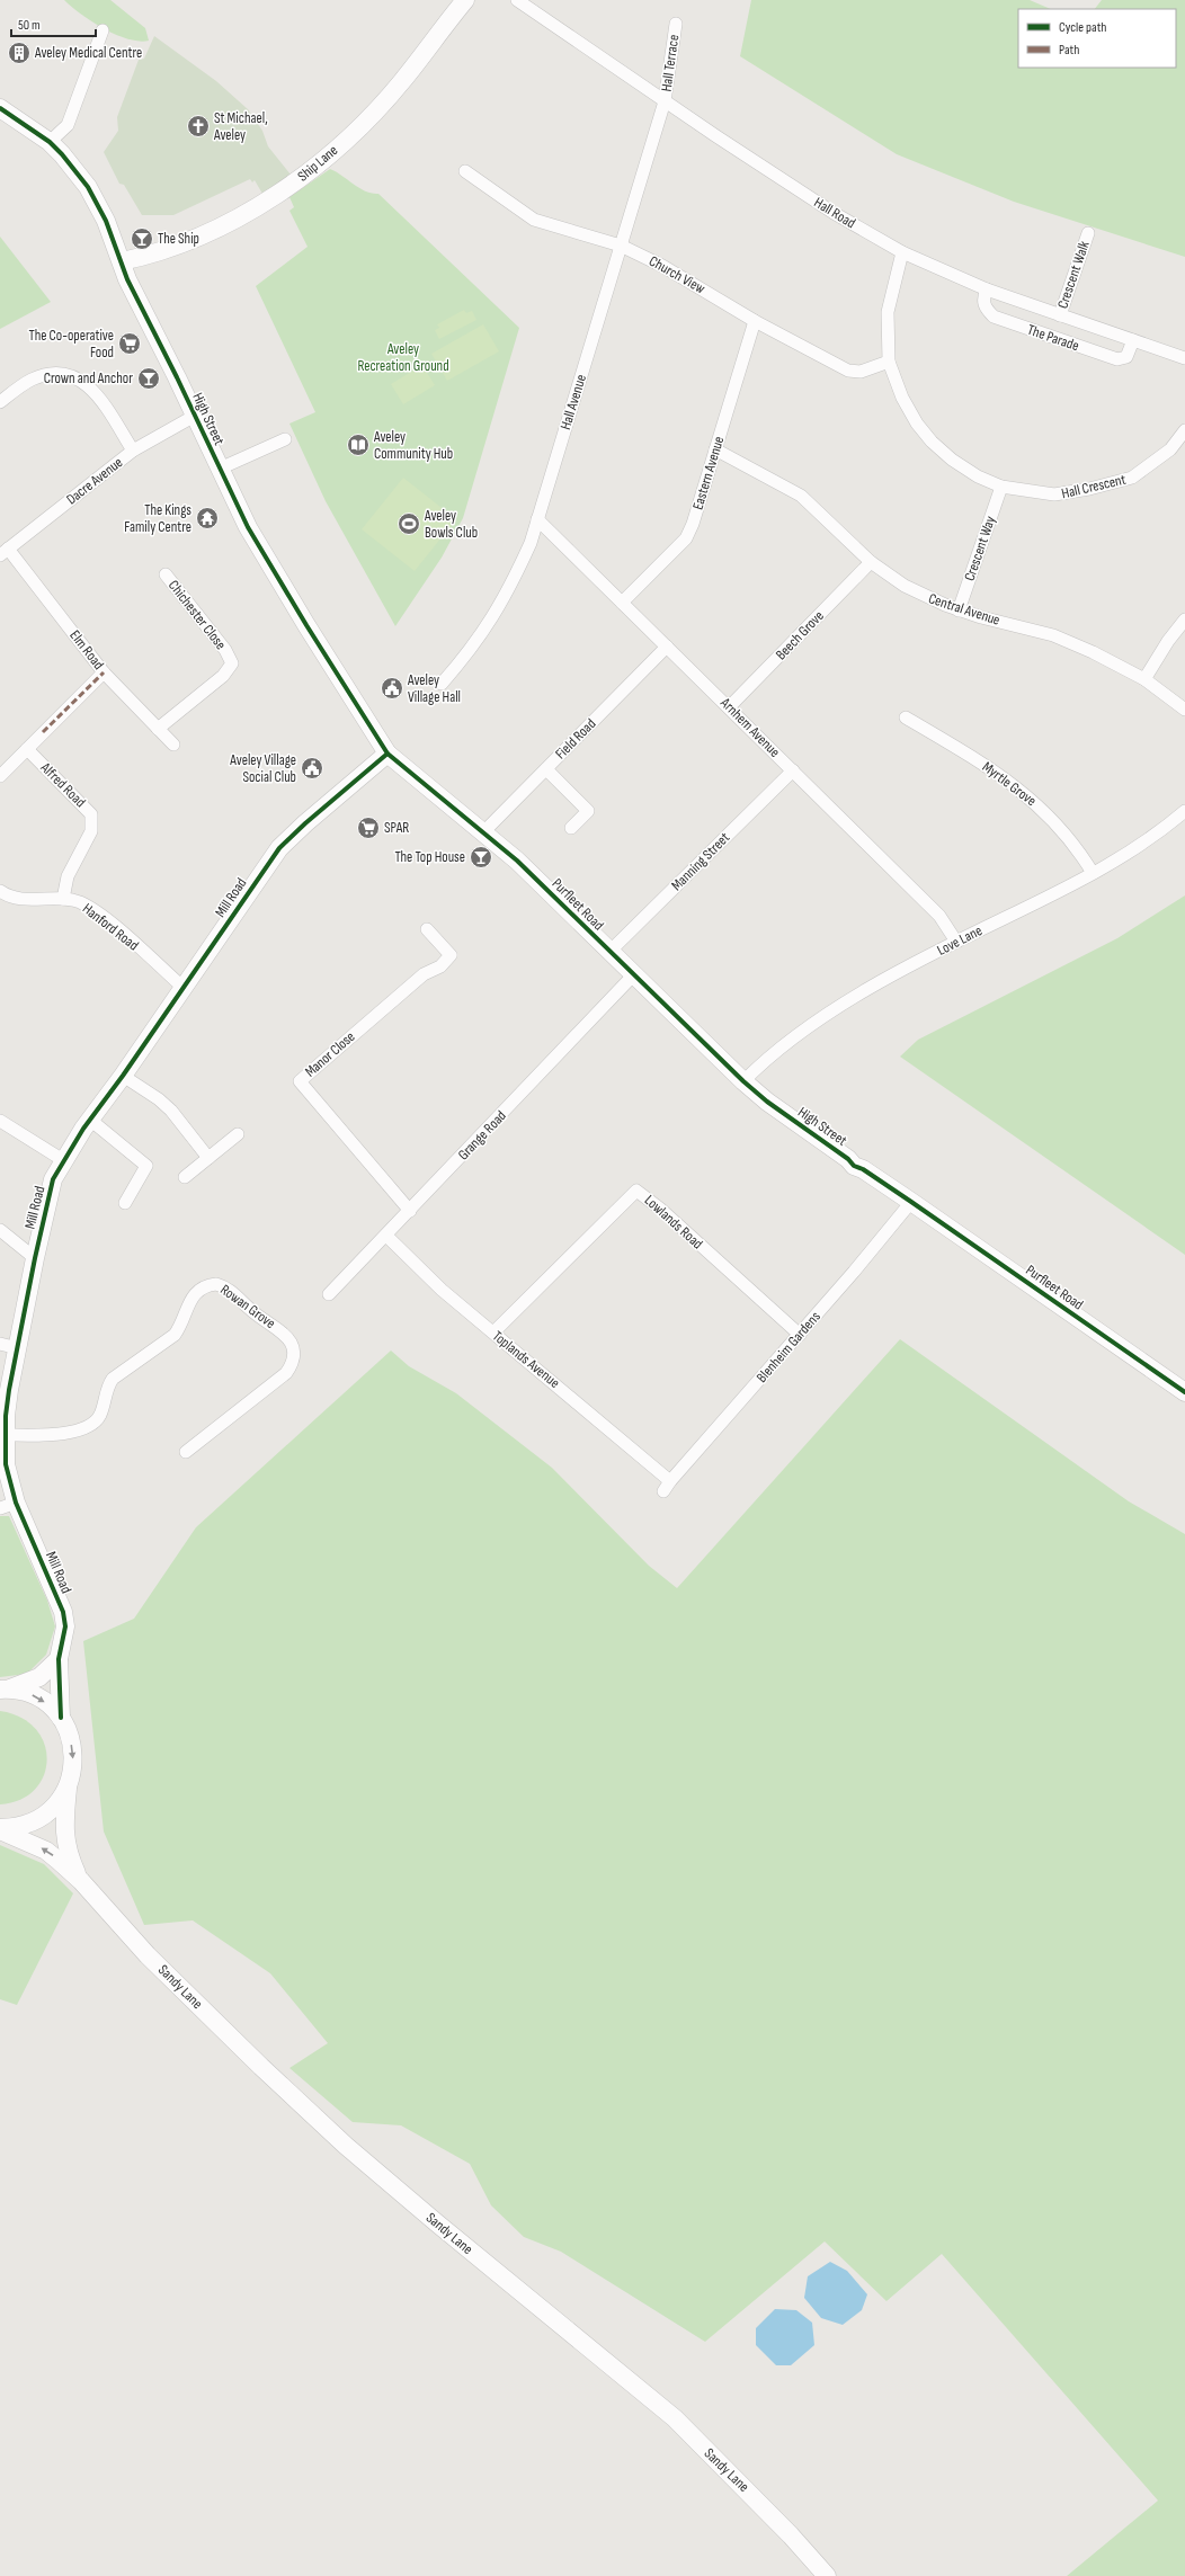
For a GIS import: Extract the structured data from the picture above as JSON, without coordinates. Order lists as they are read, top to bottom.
{
  "streets": {
    "street": [
      "Hall Terrace",
      "Ship Lane",
      "Hall Road",
      "Church View",
      "Crescent Walk",
      "The Parade",
      "Hall Avenue",
      "High Street",
      "Eastern Avenue",
      "Dacre Avenue",
      "Hall Crescent",
      "Crescent Way",
      "Central Avenue",
      "Chichester Close",
      "Beech Grove",
      "Elm Road",
      "Arnhem Avenue",
      "Field Road",
      "Myrtle Grove",
      "Alfred Road",
      "Manning Street",
      "Mill Road",
      "Purfleet Road",
      "Hanford Road",
      "Love Lane",
      "Manor Close",
      "Grange Road",
      "Lowlands Road",
      "Rowan Grove",
      "Blenheim Gardens",
      "Toplands Avenue",
      "Sandy Lane"
    ]
  },
  "crossings": [
    ["Hall Terrace", "Hall Road"],
    ["Hall Terrace", "Hall Avenue"],
    ["Ship Lane", "High Street"],
    ["Hall Road", "Crescent Walk"],
    ["Hall Road", "The Parade"],
    ["Hall Road", "Hall Avenue"],
    ["Hall Road", "Hall Crescent"],
    ["Church View", "Hall Avenue"],
    ["Church View", "Eastern Avenue"],
    ["Church View", "Hall Crescent"],
    ["Hall Avenue", "Arnhem Avenue"],
    ["High Street", "Dacre Avenue"],
    ["High Street", "Mill Road"],
    ["High Street", "Purfleet Road"],
    ["High Street", "Love Lane"],
    ["High Street", "Blenheim Gardens"],
    ["Eastern Avenue", "Central Avenue"],
    ["Eastern Avenue", "Arnhem Avenue"],
    ["Dacre Avenue", "Elm Road"],
    ["Hall Crescent", "Crescent Way"],
    ["Crescent Way", "Central Avenue"],
    ["Central Avenue", "Beech Grove"],
    ["Chichester Close", "Elm Road"],
    ["Beech Grove", "Arnhem Avenue"],
    ["Arnhem Avenue", "Field Road"],
    ["Arnhem Avenue", "Manning Street"],
    ["Arnhem Avenue", "Love Lane"],
    ["Field Road", "Purfleet Road"],
    ["Myrtle Grove", "Love Lane"],
    ["Alfred Road", "Hanford Road"],
    ["Manning Street", "Purfleet Road"],
    ["Mill Road", "Purfleet Road"],
    ["Mill Road", "Hanford Road"],
    ["Mill Road", "Rowan Grove"],
    ["Purfleet Road", "Love Lane"],
    ["Purfleet Road", "Grange Road"],
    ["Purfleet Road", "Blenheim Gardens"],
    ["Manor Close", "Grange Road"],
    ["Grange Road", "Toplands Avenue"],
    ["Lowlands Road", "Blenheim Gardens"],
    ["Lowlands Road", "Toplands Avenue"],
    ["Blenheim Gardens", "Toplands Avenue"]
  ],
  "parks": ["Aveley Recreation Ground"],
  "places": {
    "building": ["Aveley Medical Centre"],
    "church": ["St Michael, Aveley"],
    "bar": ["The Ship", "Crown and Anchor", "The Top House"],
    "supermarket": ["The Co-operative Food", "SPAR"],
    "library": ["Aveley Community Hub"],
    "temple": ["The Kings Family Centre"],
    "sports": ["Aveley Bowls Club"],
    "public building": ["Aveley Village Hall", "Aveley Village Social Club"]
  },
  "legend": ["Cycle path", "Path"],
  "scale_bar": "50 m"
}
